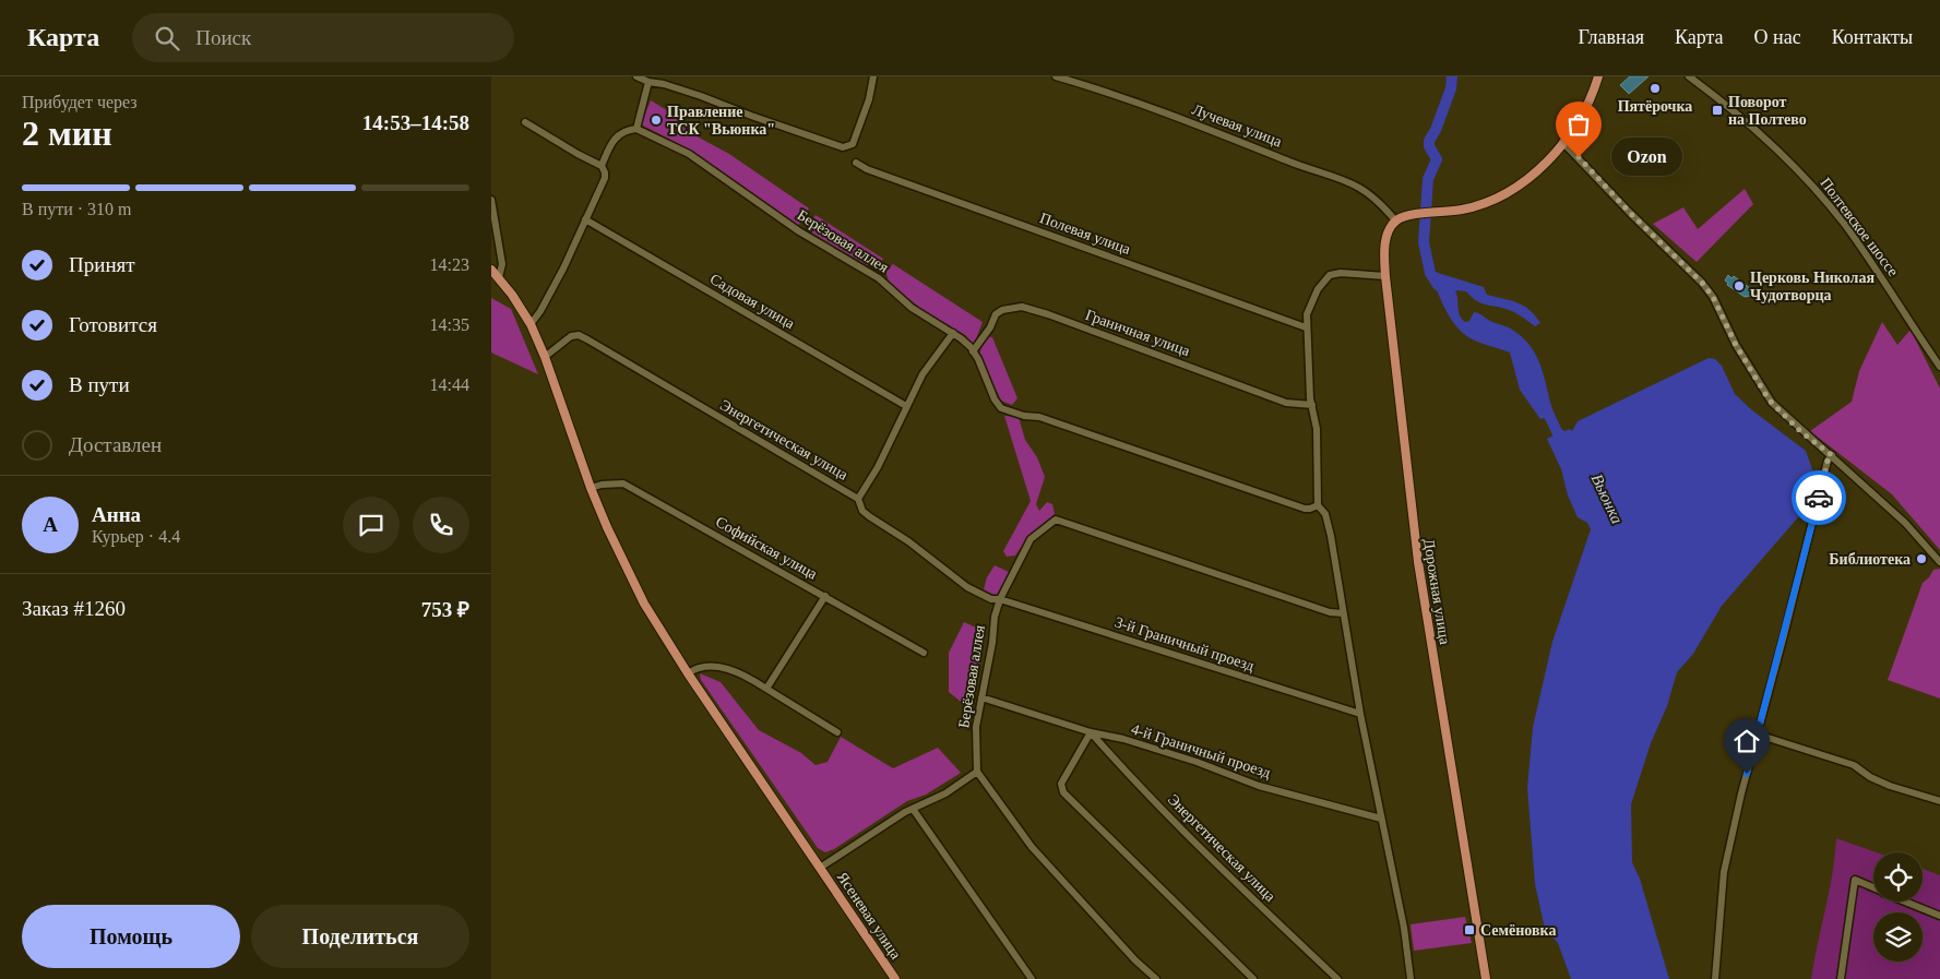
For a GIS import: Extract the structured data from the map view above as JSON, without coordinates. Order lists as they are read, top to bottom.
{
  "streets": {
    "main road": ["Дорожная улица", "Ясеневая улица"],
    "street": [
      "Лучевая улица",
      "Полтевское шоссе",
      "Полевая улица",
      "Берёзовая аллея",
      "Садовая улица",
      "Граничная улица",
      "Энергетическая улица",
      "Софийская улица",
      "3-й Граничный проезд",
      "4-й Граничный проезд"
    ]
  },
  "crossings": [
    ["Лучевая улица", "Дорожная улица"],
    ["Берёзовая аллея", "Граничная улица"],
    ["Берёзовая аллея", "Энергетическая улица"],
    ["Берёзовая аллея", "3-й Граничный проезд"],
    ["Берёзовая аллея", "4-й Граничный проезд"],
    ["Энергетическая улица", "3-й Граничный проезд"],
    ["Энергетическая улица", "4-й Граничный проезд"],
    ["Энергетическая улица", "Ясеневая улица"],
    ["Софийская улица", "Ясеневая улица"]
  ],
  "water": ["Вьюнка"],
  "places": {
    "other": [
      "Пятёрочка",
      "Правление ТСК \"Вьюнка\"",
      "Ozon",
      "Церковь Николая Чудотворца",
      "Библиотека"
    ],
    "transit": ["Поворот на Полтево", "Семёновка"]
  },
  "page": {
    "header": "Карта",
    "search": "Поиск",
    "nav": [
      "Главная",
      "Карта",
      "О нас",
      "Контакты"
    ],
    "heading": ["2 мин", "Прибудет через", "14:53–14:58"],
    "panel": [
      "Анна",
      "Курьер · 4.4",
      "Заказ #1260",
      "753 ₽"
    ],
    "bubble": "Ozon",
    "bar": "В пути · 310 m",
    "list": [
      ["Принят", "14:23"],
      ["Готовится", "14:35"],
      ["В пути", "14:44"],
      "Доставлен"
    ],
    "round": "А",
    "buttons": ["Помощь", "Поделиться"]
  }
}
